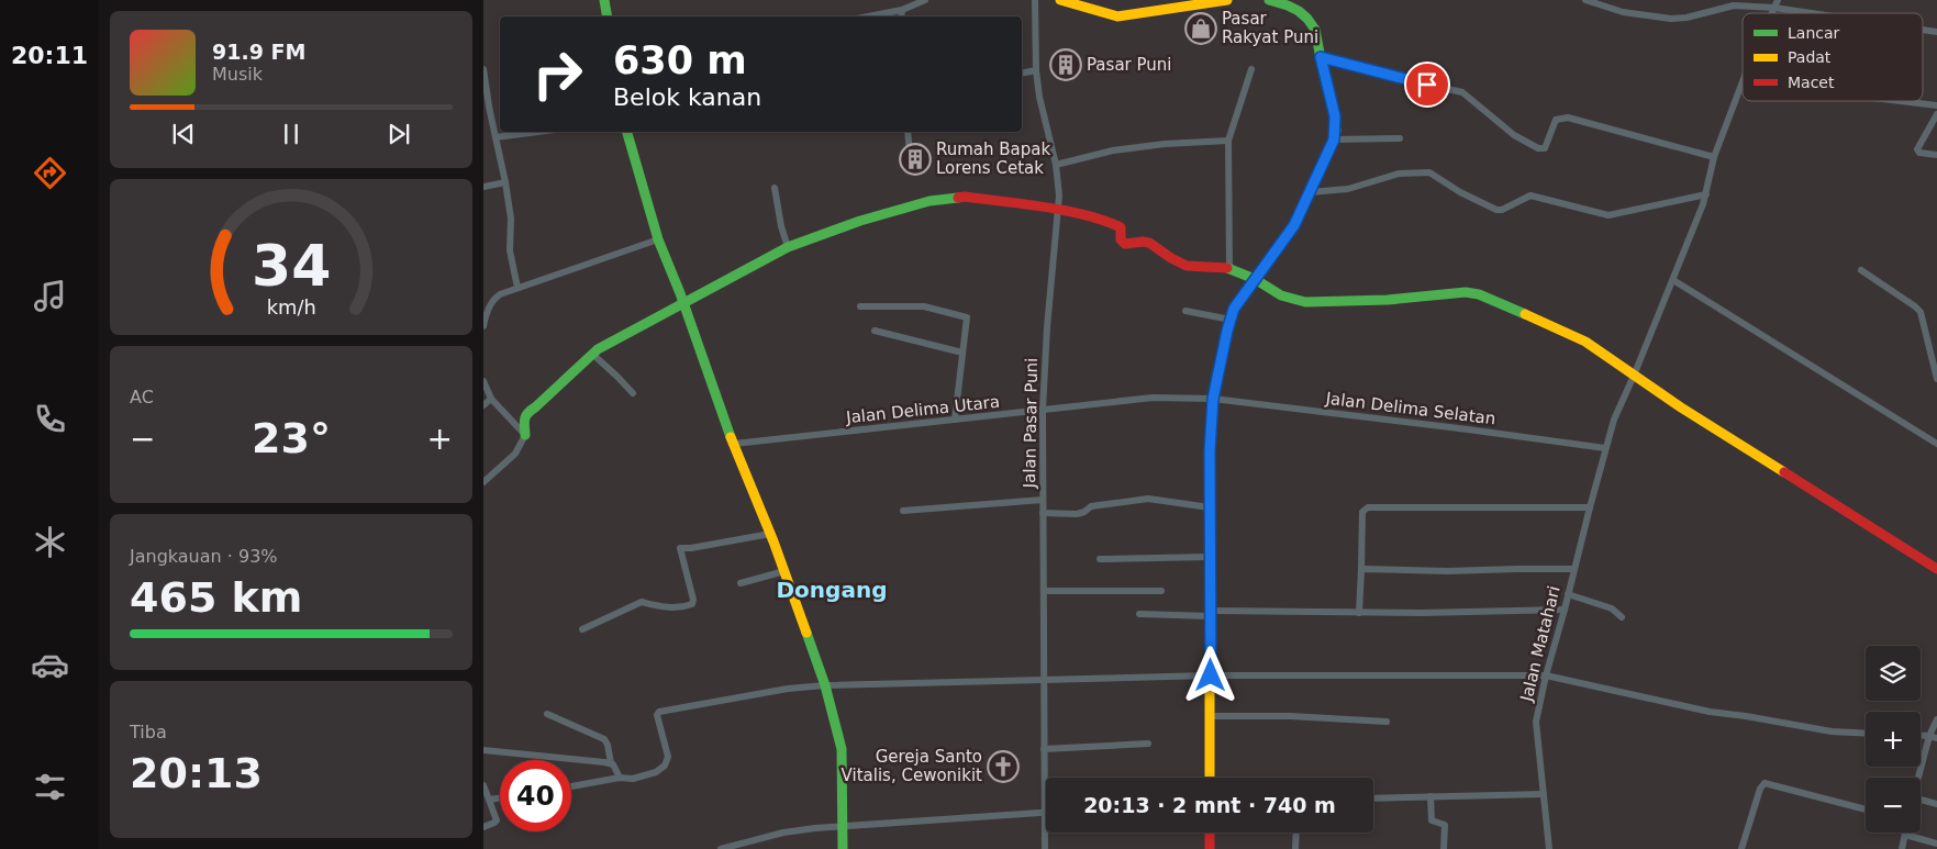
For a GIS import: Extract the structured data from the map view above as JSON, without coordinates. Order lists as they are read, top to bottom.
{
  "streets": {
    "street": [
      "Jalan Delima Selatan",
      "Jalan Delima Utara",
      "Jalan Pasar Puni",
      "Jalan Matahari"
    ]
  },
  "crossings": [
    ["Jalan Delima Selatan", "Jalan Delima Utara"],
    ["Jalan Delima Selatan", "Jalan Matahari"],
    ["Jalan Delima Utara", "Jalan Pasar Puni"]
  ],
  "districts": ["Dongang"],
  "places": {
    "shop": ["Pasar Rakyat Puni"],
    "building": ["Pasar Puni", "Rumah Bapak Lorens Cetak"],
    "church": ["Gereja Santo Vitalis, Cewonikit"]
  },
  "legend": ["Lancar", "Padat", "Macet"],
  "page": {
    "tabs": "20:11",
    "turn": ["630 m", "Belok kanan"],
    "song": ["91.9 FM", "Musik"],
    "tile": [
      "AC",
      ["Jangkauan · 93%", "465 km"],
      ["Tiba", "20:13"]
    ],
    "heat": ["−", "23°", "+"],
    "map_buttons": ["+", "−"],
    "limit": "40",
    "trip": "20:13 · 2 mnt · 740 m",
    "gauge": ["34", "km/h"]
  }
}
